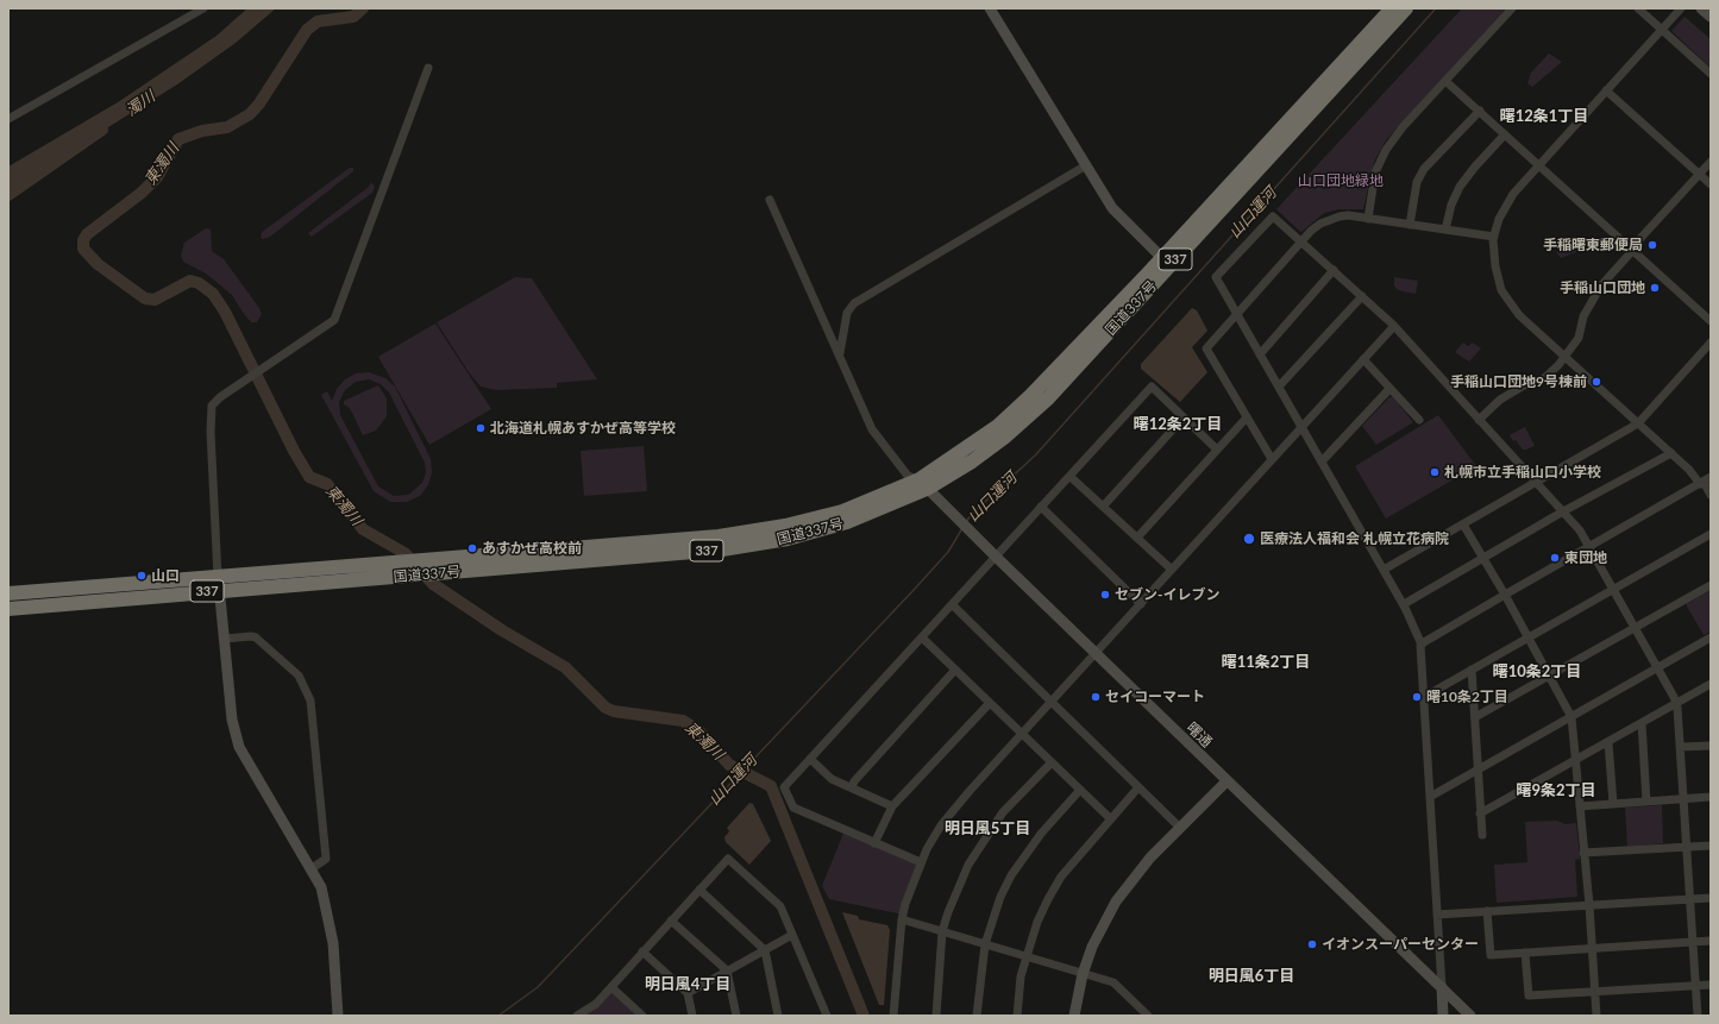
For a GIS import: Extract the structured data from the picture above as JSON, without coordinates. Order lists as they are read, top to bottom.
{
  "streets": {
    "highway": ["337", "国道337号"],
    "street": ["曙通"]
  },
  "crossings": [
    ["国道337号", "曙通"]
  ],
  "districts": [
    "曙12条1丁目",
    "曙12条2丁目",
    "曙11条2丁目",
    "曙10条2丁目",
    "曙9条2丁目",
    "明日風5丁目",
    "明日風6丁目",
    "明日風4丁目"
  ],
  "water": ["濁川", "東濁川", "山口運河"],
  "parks": ["山口団地緑地"],
  "places": [
    "手稲曙東郵便局",
    "手稲山口団地",
    "手稲山口団地9号棟前",
    "北海道札幌あすかぜ高等学校",
    "札幌市立手稲山口小学校",
    "医療法人福和会 札幌立花病院",
    "あすかぜ高校前",
    "東団地",
    "山口",
    "セブン-イレブン",
    "セイコーマート",
    "曙10条2丁目",
    "イオンスーパーセンター"
  ]
}
